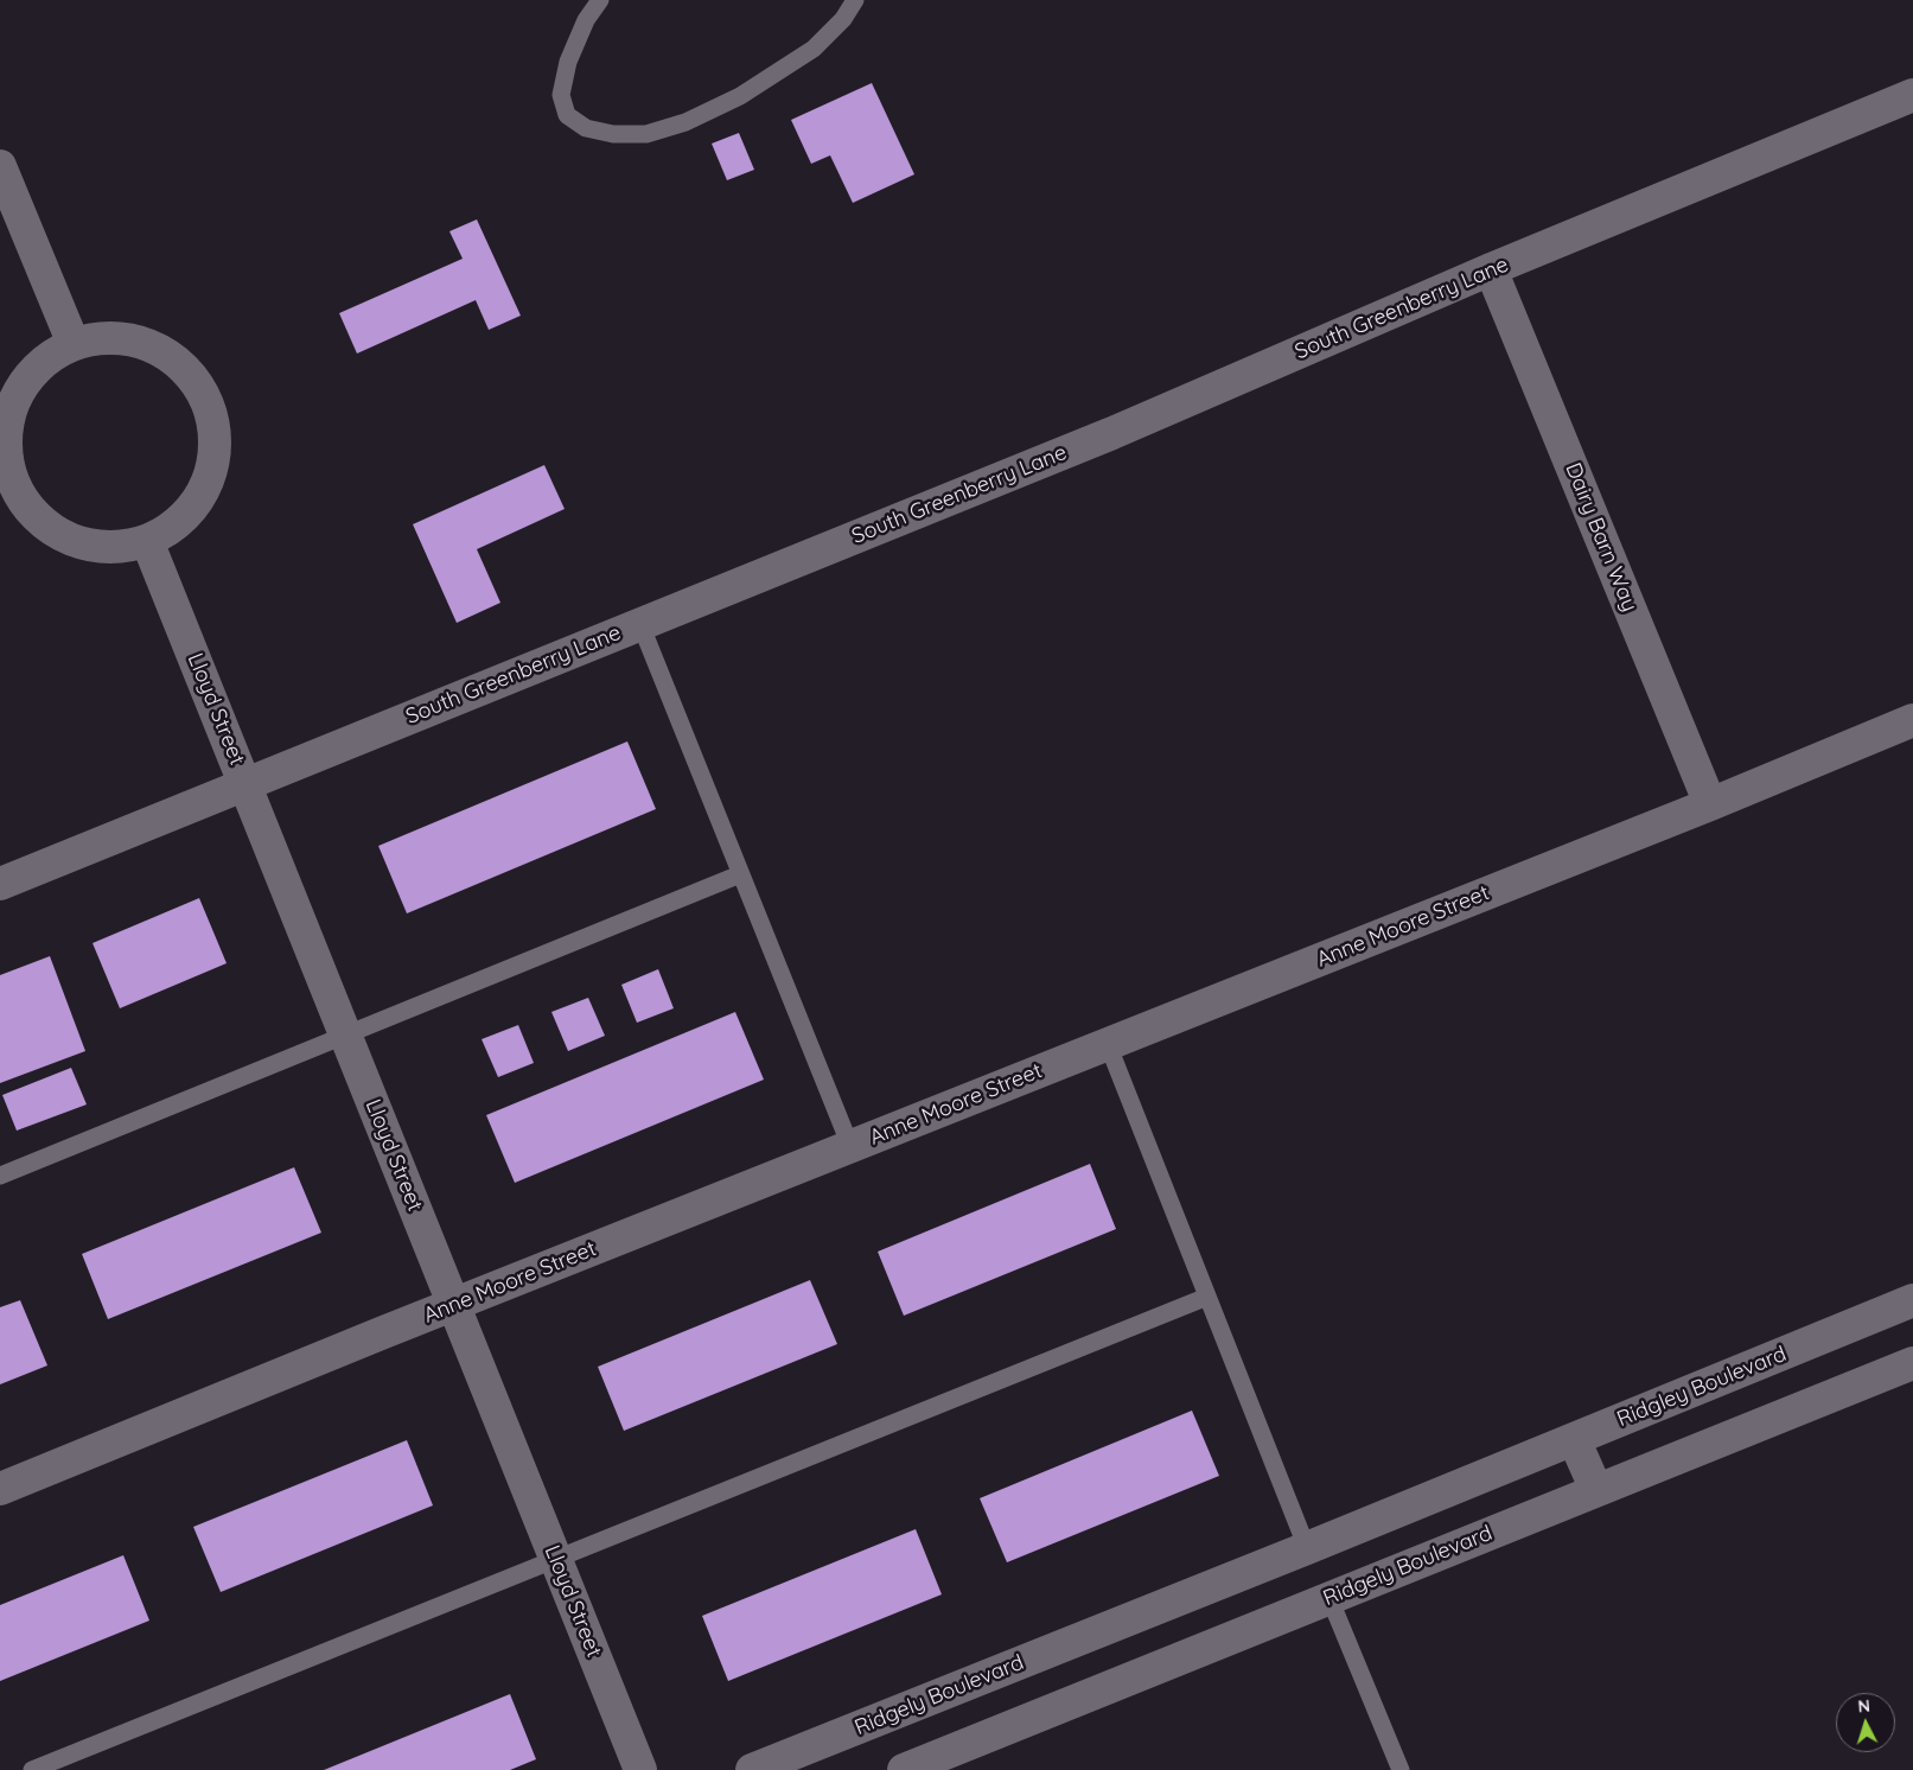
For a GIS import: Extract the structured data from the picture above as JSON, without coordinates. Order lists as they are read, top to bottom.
{
  "streets": {
    "street": [
      "South Greenberry Lane",
      "Dairy Barn Way",
      "Lloyd Street",
      "Anne Moore Street",
      "Ridgley Boulevard",
      "Ridgely Boulevard"
    ]
  },
  "crossings": [
    ["South Greenberry Lane", "Dairy Barn Way"],
    ["South Greenberry Lane", "Lloyd Street"],
    ["Dairy Barn Way", "Anne Moore Street"],
    ["Lloyd Street", "Anne Moore Street"],
    ["Ridgley Boulevard", "Ridgely Boulevard"]
  ],
  "north": "top"
}
